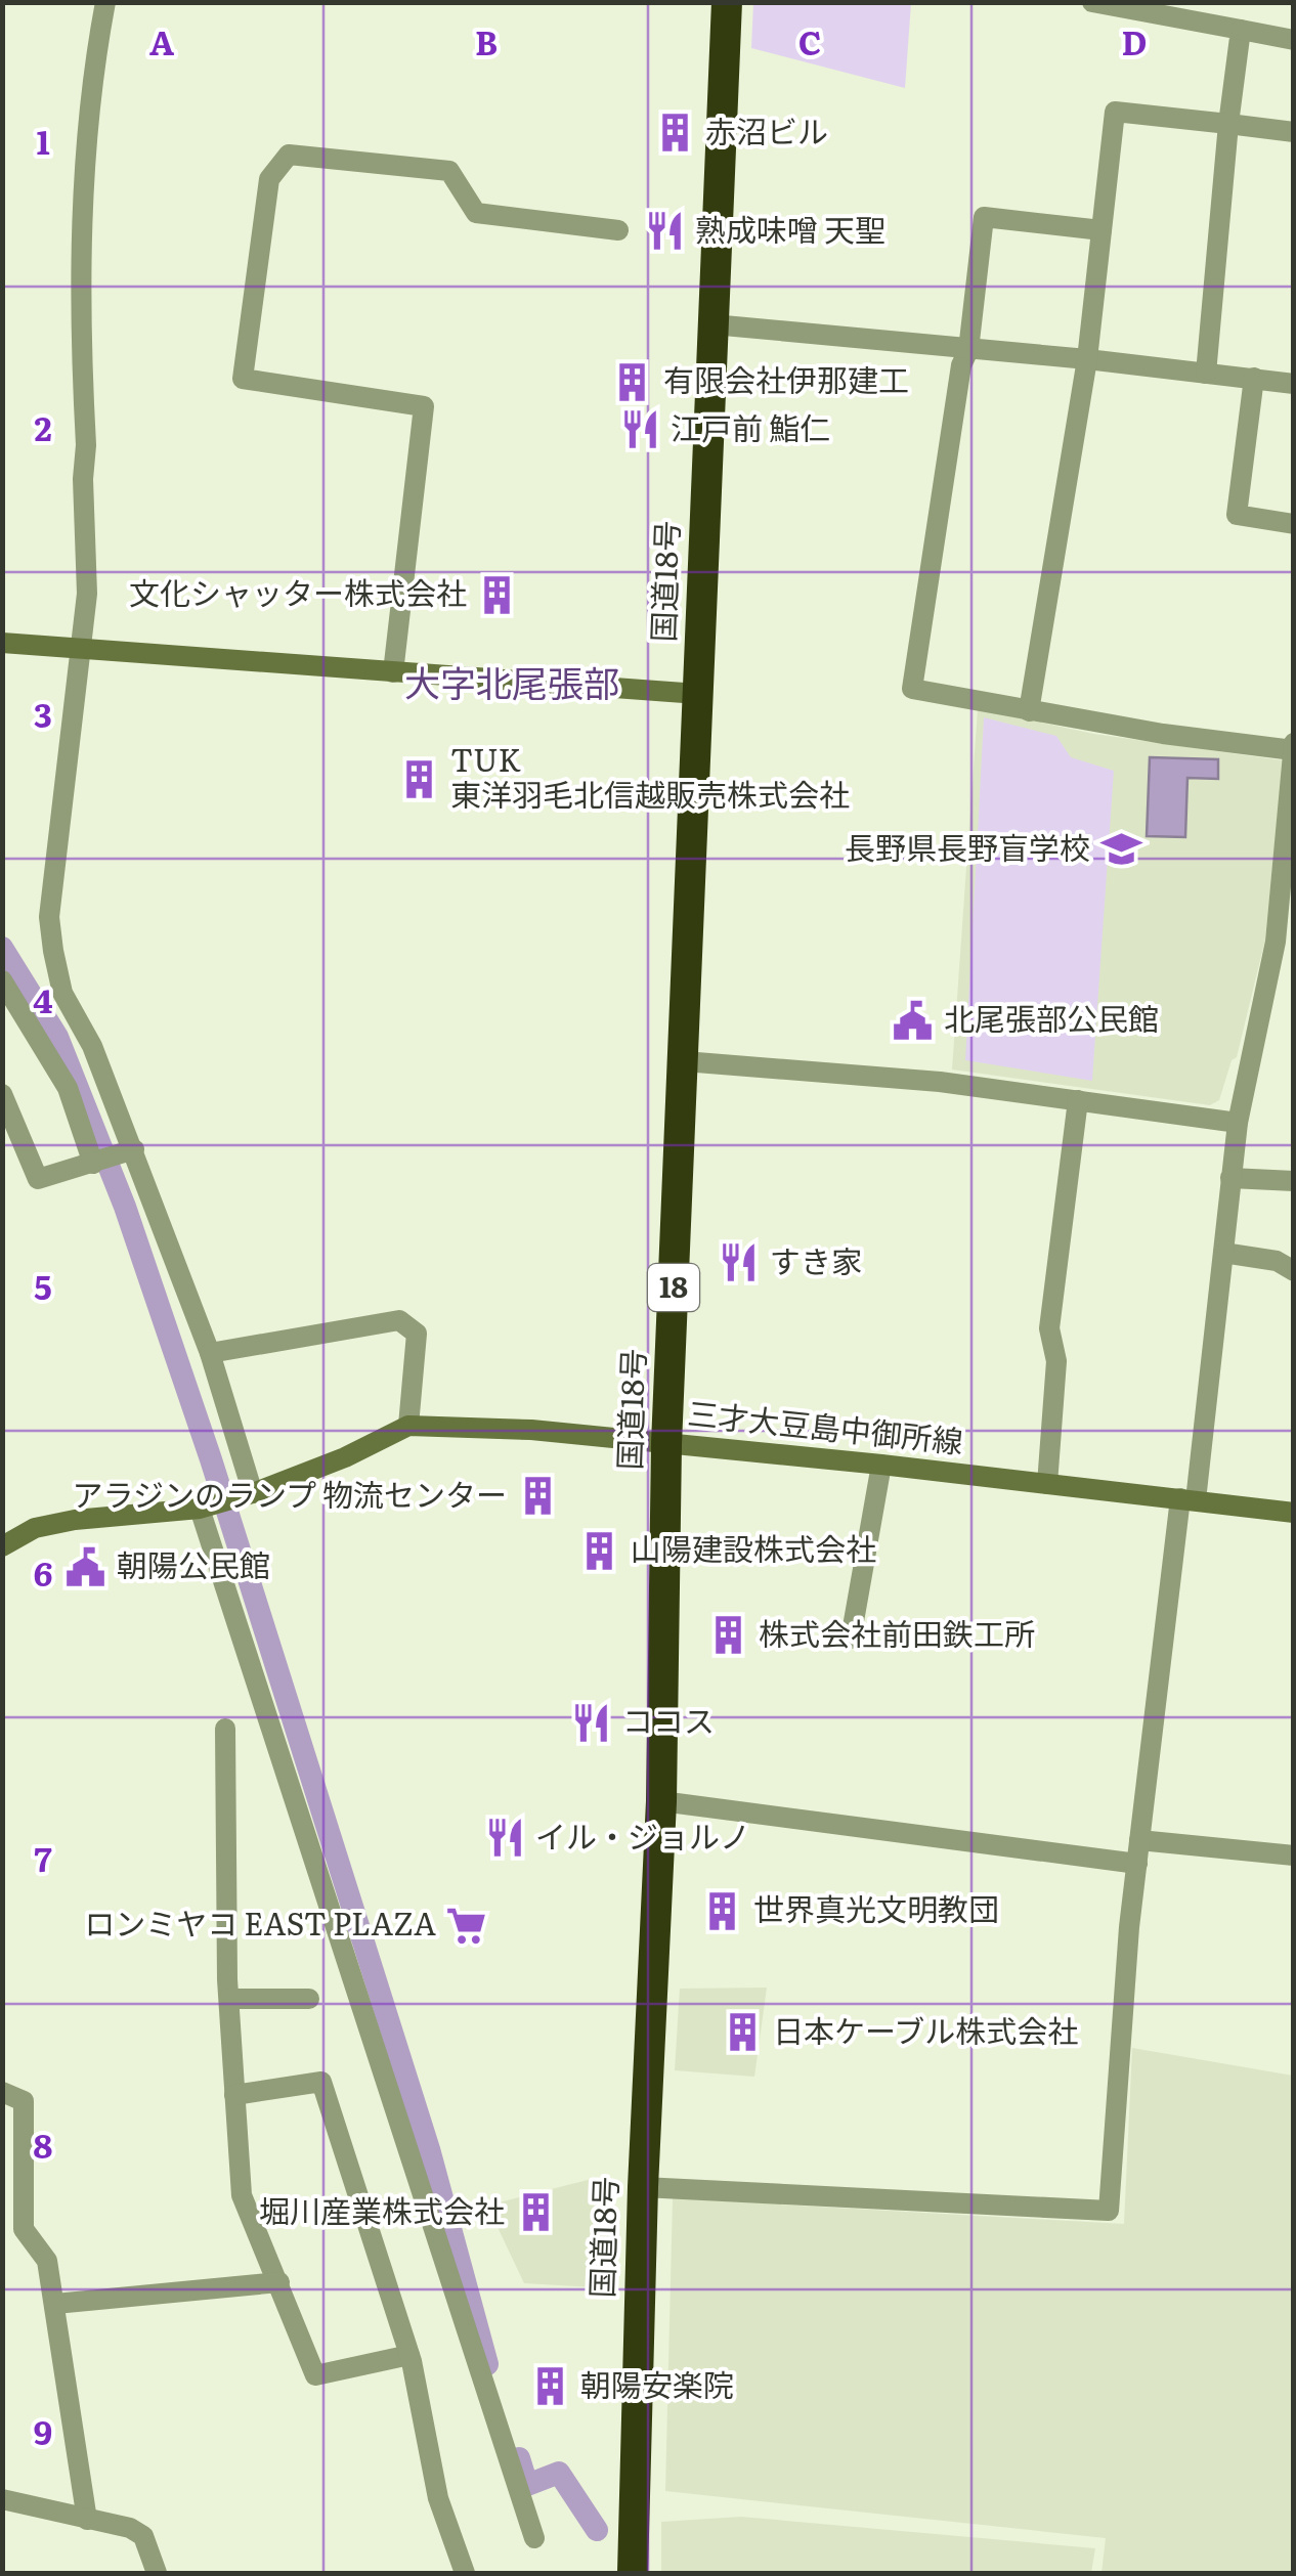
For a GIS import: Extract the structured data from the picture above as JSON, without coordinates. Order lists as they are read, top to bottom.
{
  "streets": {
    "highway": ["国道18号", "18"],
    "main road": ["三才大豆島中御所線"]
  },
  "crossings": [
    ["国道18号", "三才大豆島中御所線"]
  ],
  "districts": ["大字北尾張部"],
  "places": {
    "building": [
      "赤沼ビル",
      "有限会社伊那建工",
      "文化シャッター株式会社",
      "TUK 東洋羽毛北信越販売株式会社",
      "アラジンのランプ 物流センター",
      "山陽建設株式会社",
      "株式会社前田鉄工所",
      "世界真光文明教団",
      "日本ケーブル株式会社",
      "堀川産業株式会社",
      "朝陽安楽院"
    ],
    "restaurant": [
      "熟成味噌 天聖",
      "江戸前 鮨仁",
      "すき家",
      "ココス",
      "イル・ジョルノ"
    ],
    "school or university": ["長野県長野盲学校"],
    "public building": ["北尾張部公民館", "朝陽公民館"],
    "supermarket": ["ロンミヤコ EAST PLAZA"]
  },
  "grid": {
    "columns": [
      "A",
      "B",
      "C",
      "D"
    ],
    "rows": [
      "1",
      "2",
      "3",
      "4",
      "5",
      "6",
      "7",
      "8",
      "9"
    ]
  }
}
